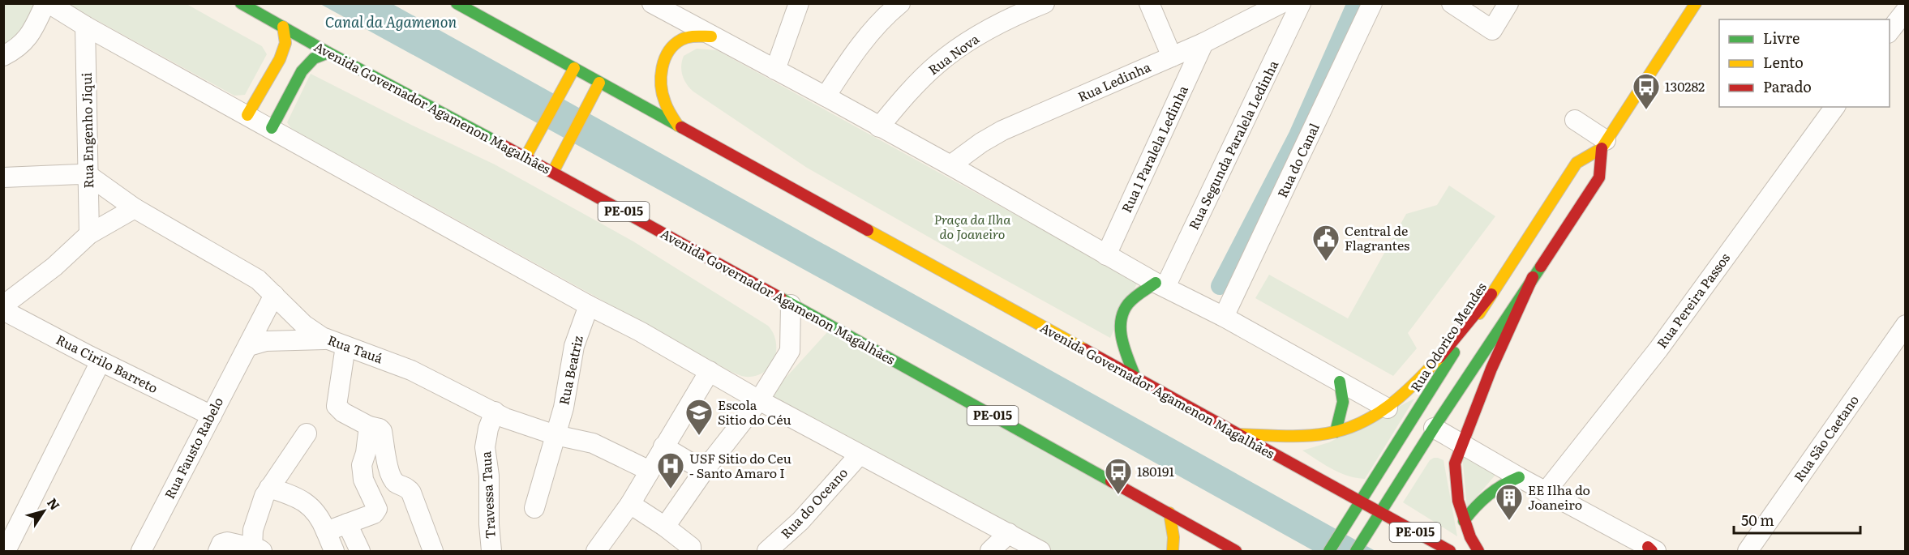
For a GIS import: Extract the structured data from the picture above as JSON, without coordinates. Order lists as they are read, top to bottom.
{
  "streets": {
    "main road": ["Avenida Governador Agamenon Magalhães", "PE-015", "Rua Odorico Mendes"],
    "street": [
      "Rua Nova",
      "Rua Ledinha",
      "Rua Engenho Jiqui",
      "Rua Segunda Paralela Ledinha",
      "Rua 1 Paralela Ledinha",
      "Rua do Canal",
      "Rua Pereira Passos",
      "Rua Tauá",
      "Rua Cirilo Barreto",
      "Rua Beatriz",
      "Rua São Caetano",
      "Rua Fausto Rabelo",
      "Travessa Taua",
      "Rua do Oceano"
    ]
  },
  "crossings": [
    ["Rua Ledinha", "Rua 1 Paralela Ledinha"],
    ["Avenida Governador Agamenon Magalhães", "Rua Odorico Mendes"],
    ["Rua Engenho Jiqui", "Rua Tauá"],
    ["Rua Tauá", "Rua Beatriz"],
    ["Rua Tauá", "Rua Fausto Rabelo"],
    ["Rua Tauá", "Travessa Taua"],
    ["Rua Cirilo Barreto", "Rua Fausto Rabelo"]
  ],
  "water": ["Canal da Agamenon"],
  "parks": ["Praça da Ilha do Joaneiro"],
  "places": {
    "bus stop": ["130282", "180191"],
    "public building": ["Central de Flagrantes"],
    "school or university": ["Escola Sitio do Céu"],
    "hospital": ["USF Sitio do Ceu - Santo Amaro I"],
    "building": ["EE Ilha do Joaneiro"]
  },
  "legend": ["Livre", "Lento", "Parado"],
  "scale_bar": "50 m",
  "north": "top right"
}
